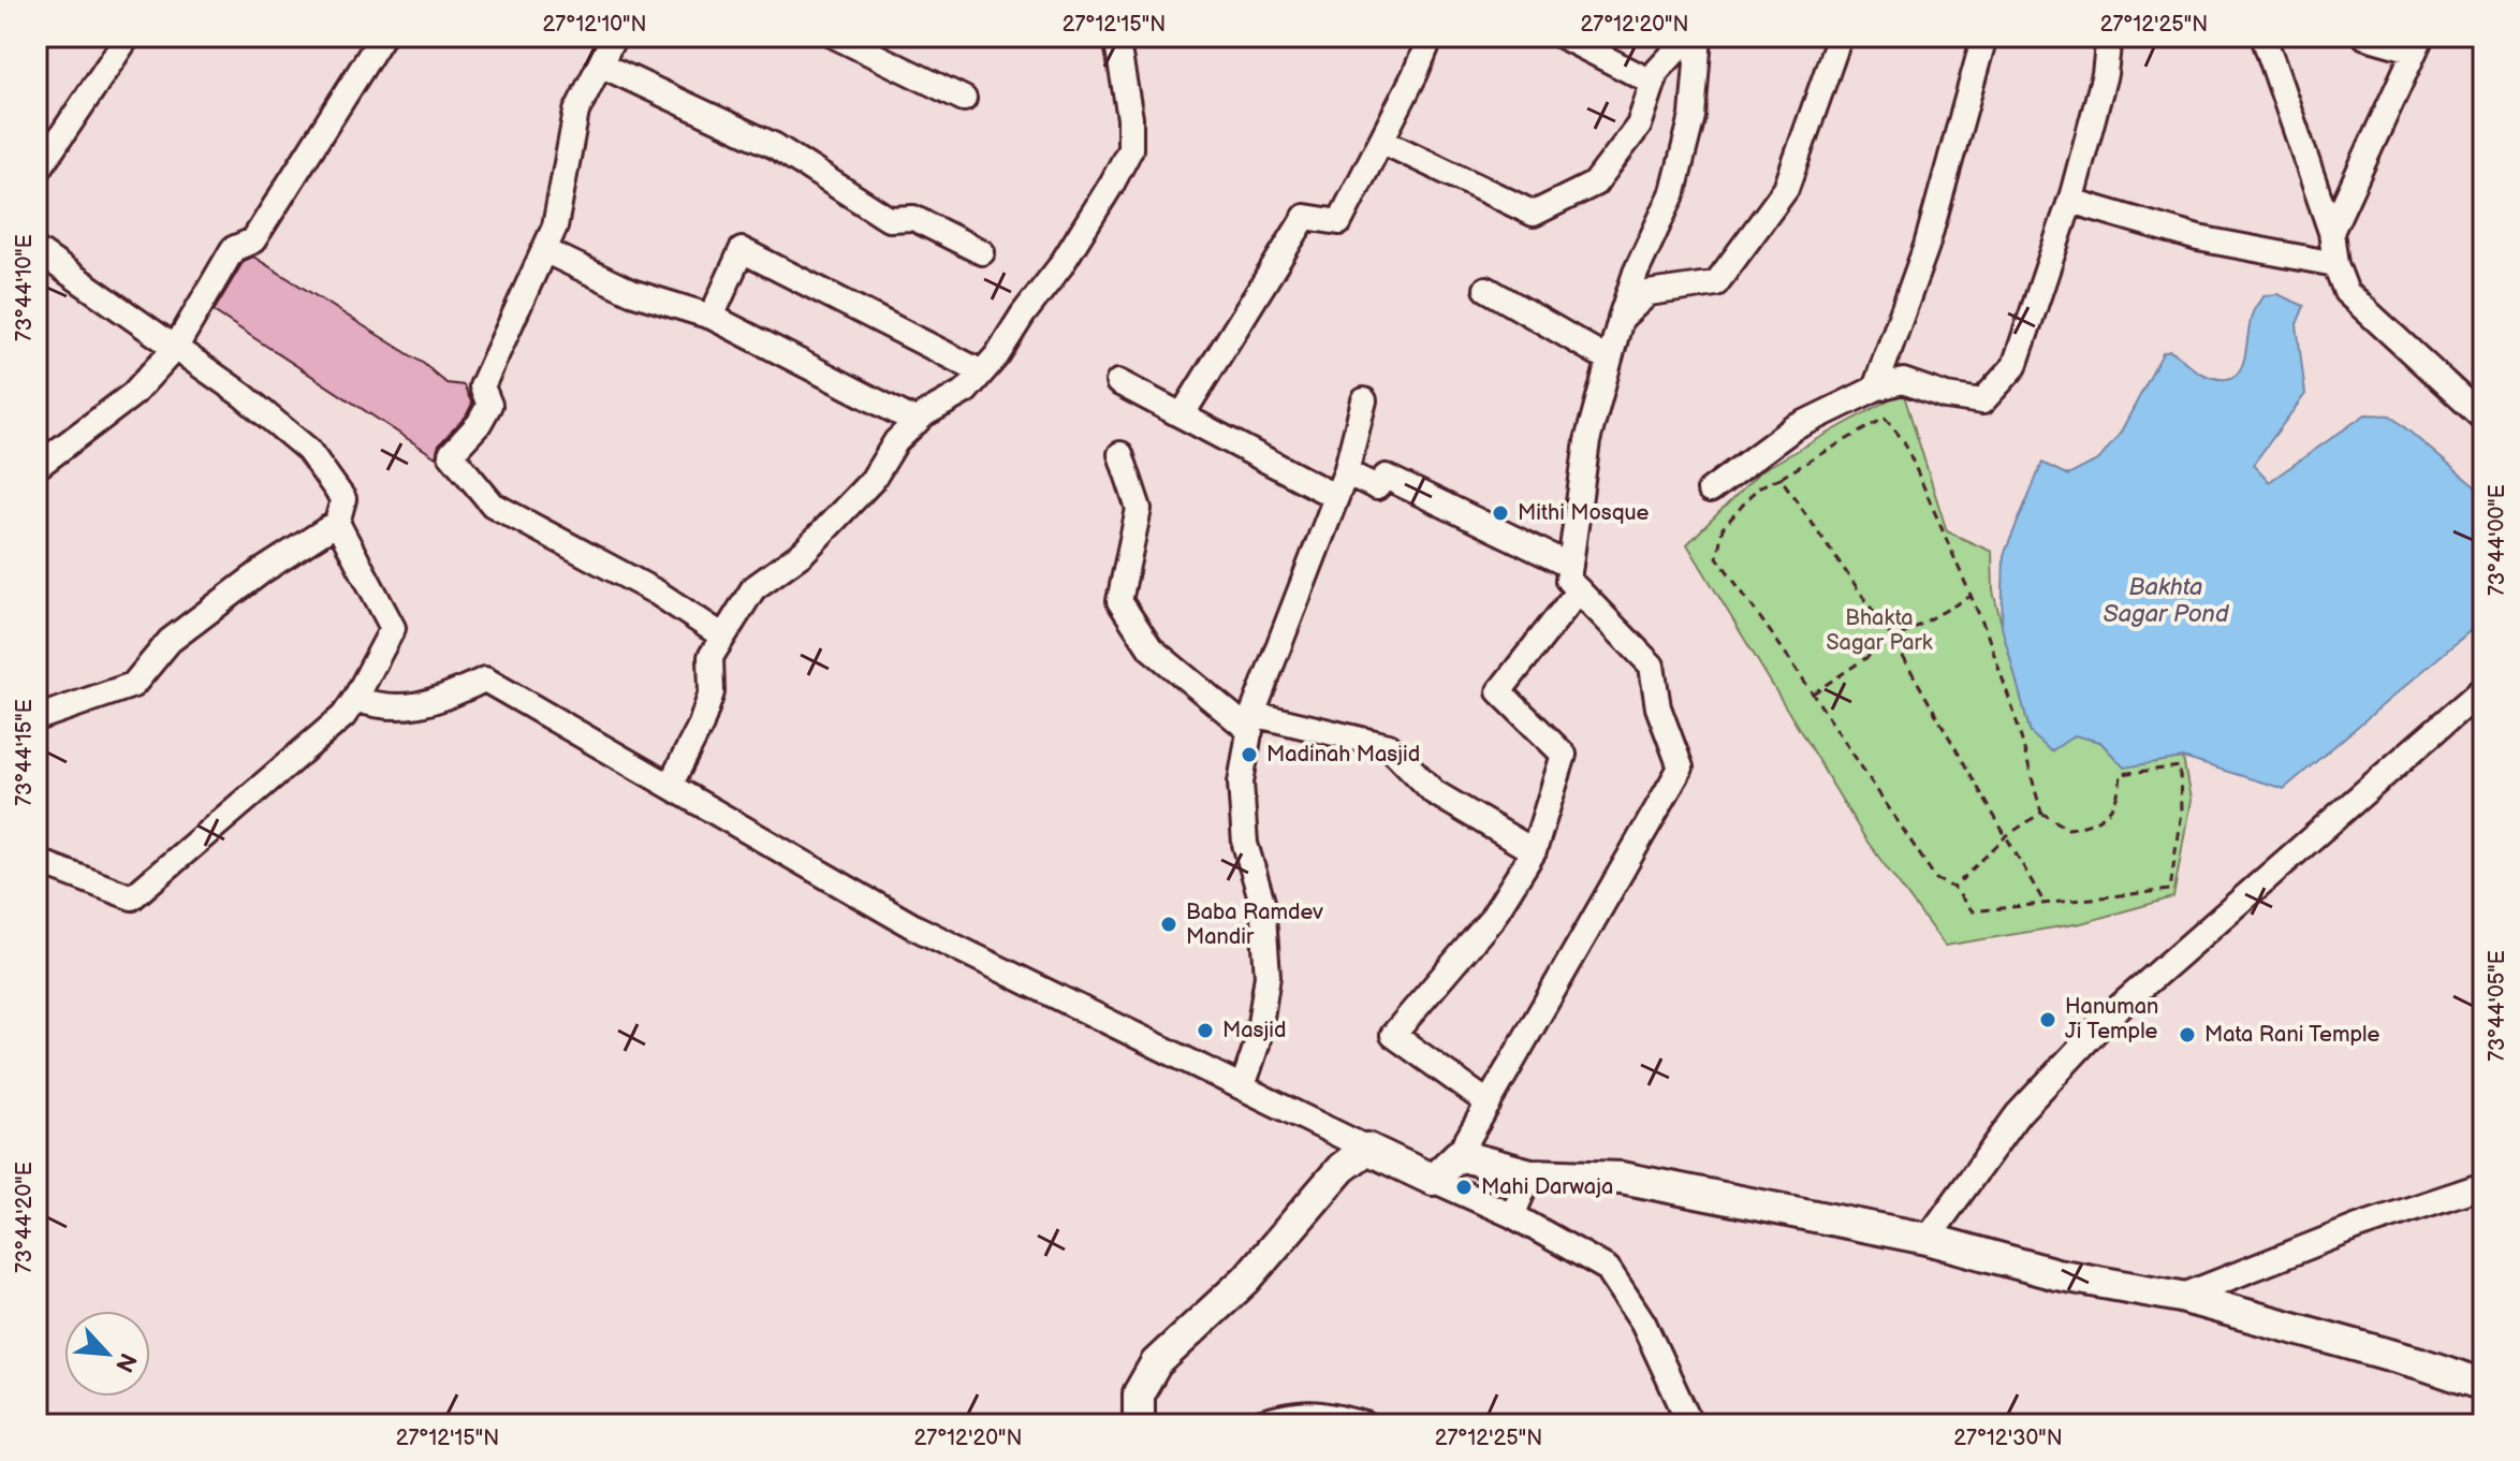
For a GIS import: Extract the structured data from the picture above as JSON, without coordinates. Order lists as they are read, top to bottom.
{
  "water": ["Bakhta Sagar Pond"],
  "parks": ["Bhakta Sagar Park"],
  "places": [
    "Mithi Mosque",
    "Madinah Masjid",
    "Baba Ramdev Mandir",
    "Hanuman Ji Temple",
    "Masjid",
    "Mata Rani Temple",
    "Mahi Darwaja"
  ],
  "north": "bottom right",
  "coordinates": [
    "27°12'10\"N",
    "27°12'15\"N",
    "27°12'20\"N",
    "27°12'25\"N",
    "73°44'10\"E",
    "73°44'00\"E",
    "73°44'15\"E",
    "73°44'05\"E",
    "73°44'20\"E",
    "27°12'30\"N"
  ]
}
